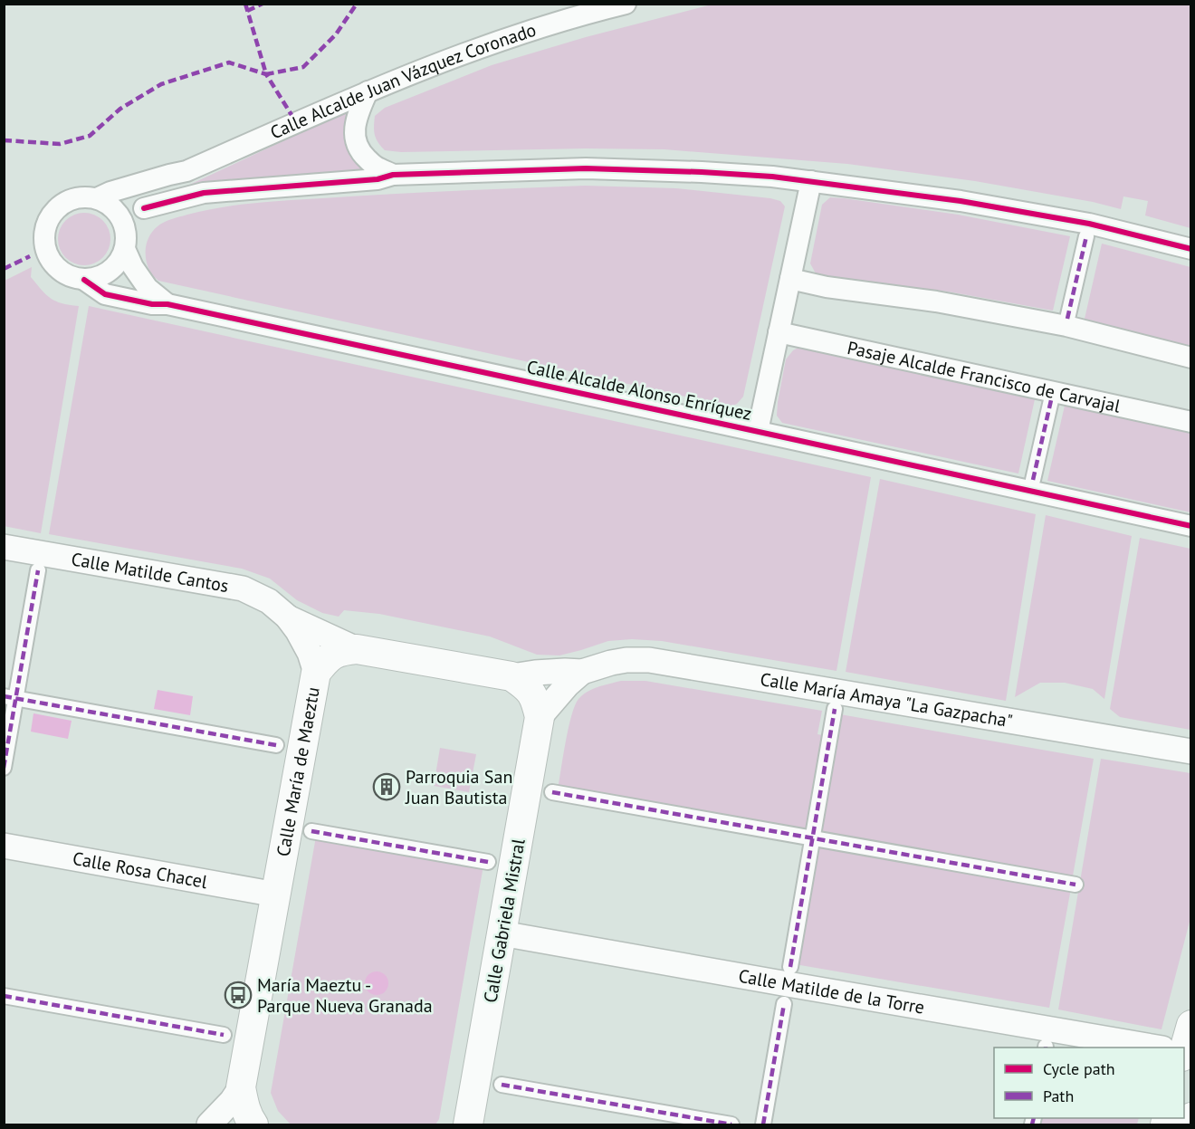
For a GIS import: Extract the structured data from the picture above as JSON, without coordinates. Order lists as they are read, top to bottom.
{
  "streets": {
    "main road": ["Calle María de Maeztu", "Calle Gabriela Mistral"],
    "street": [
      "Calle Alcalde Juan Vázquez Coronado",
      "Pasaje Alcalde Francisco de Carvajal",
      "Calle Alcalde Alonso Enríquez",
      "Calle Matilde Cantos",
      "Calle María Amaya \"La Gazpacha\"",
      "Calle Rosa Chacel",
      "Calle Matilde de la Torre"
    ]
  },
  "crossings": [
    ["Calle Alcalde Juan Vázquez Coronado", "Calle Alcalde Alonso Enríquez"],
    ["Calle Matilde Cantos", "Calle María de Maeztu"],
    ["Calle María Amaya \"La Gazpacha\"", "Calle María de Maeztu"],
    ["Calle María Amaya \"La Gazpacha\"", "Calle Gabriela Mistral"],
    ["Calle María de Maeztu", "Calle Rosa Chacel"],
    ["Calle Gabriela Mistral", "Calle Matilde de la Torre"]
  ],
  "places": {
    "building": ["Parroquia San Juan Bautista"],
    "bus stop": ["María Maeztu - Parque Nueva Granada"]
  },
  "legend": ["Cycle path", "Path"]
}
